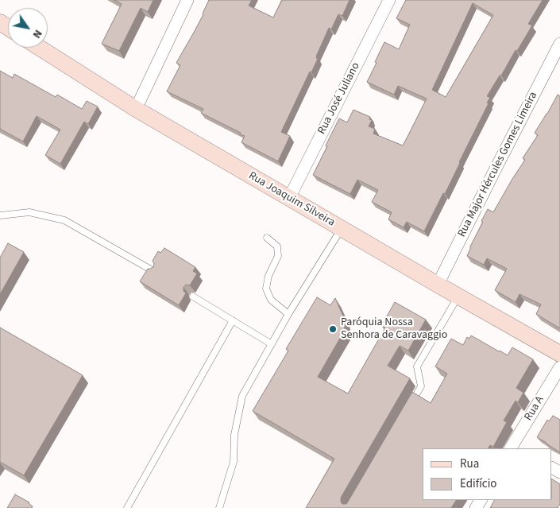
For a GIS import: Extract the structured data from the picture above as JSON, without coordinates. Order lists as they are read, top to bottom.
{
  "streets": {
    "street": [
      "Rua José Juliano",
      "Rua Major Hércules Gomes Limeira",
      "Rua Joaquim Silveira",
      "Rua A"
    ]
  },
  "crossings": [
    ["Rua José Juliano", "Rua Joaquim Silveira"],
    ["Rua Major Hércules Gomes Limeira", "Rua Joaquim Silveira"]
  ],
  "places": ["Paróquia Nossa Senhora de Caravaggio"],
  "legend": ["Rua", "Edifício"],
  "north": "bottom right"
}
